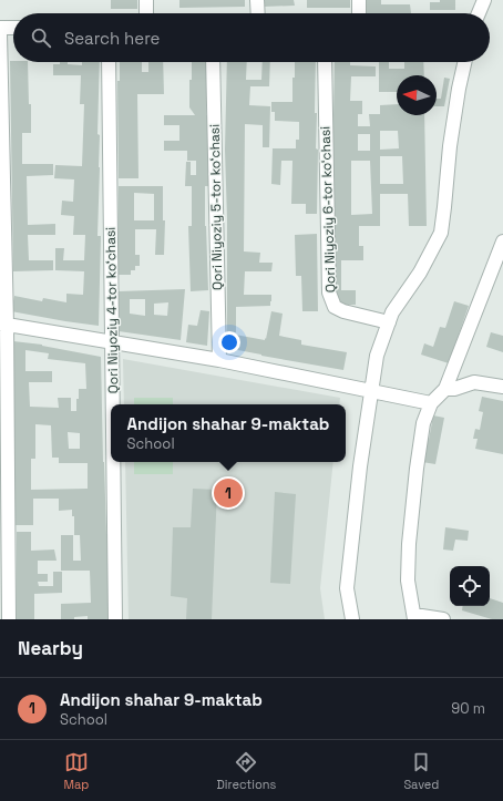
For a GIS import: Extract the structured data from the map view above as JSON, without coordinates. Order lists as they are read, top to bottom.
{
  "streets": {
    "street": ["Qori Niyoziy 5-tor koʻchasi", "Qori Niyoziy 6-tor koʻchasi", "Qori Niyoziy 4-tor koʻchasi"]
  },
  "north": "left",
  "page": {
    "search": "Search here",
    "popup": ["Andijon shahar 9-maktab", "School"],
    "pins": "1",
    "heading": "Nearby",
    "list": [
      {
        "mark": "1",
        "name": "Andijon shahar 9-maktab",
        "note": "School",
        "value": "90 m"
      }
    ],
    "nav": ["Map", "Directions", "Saved"]
  }
}
